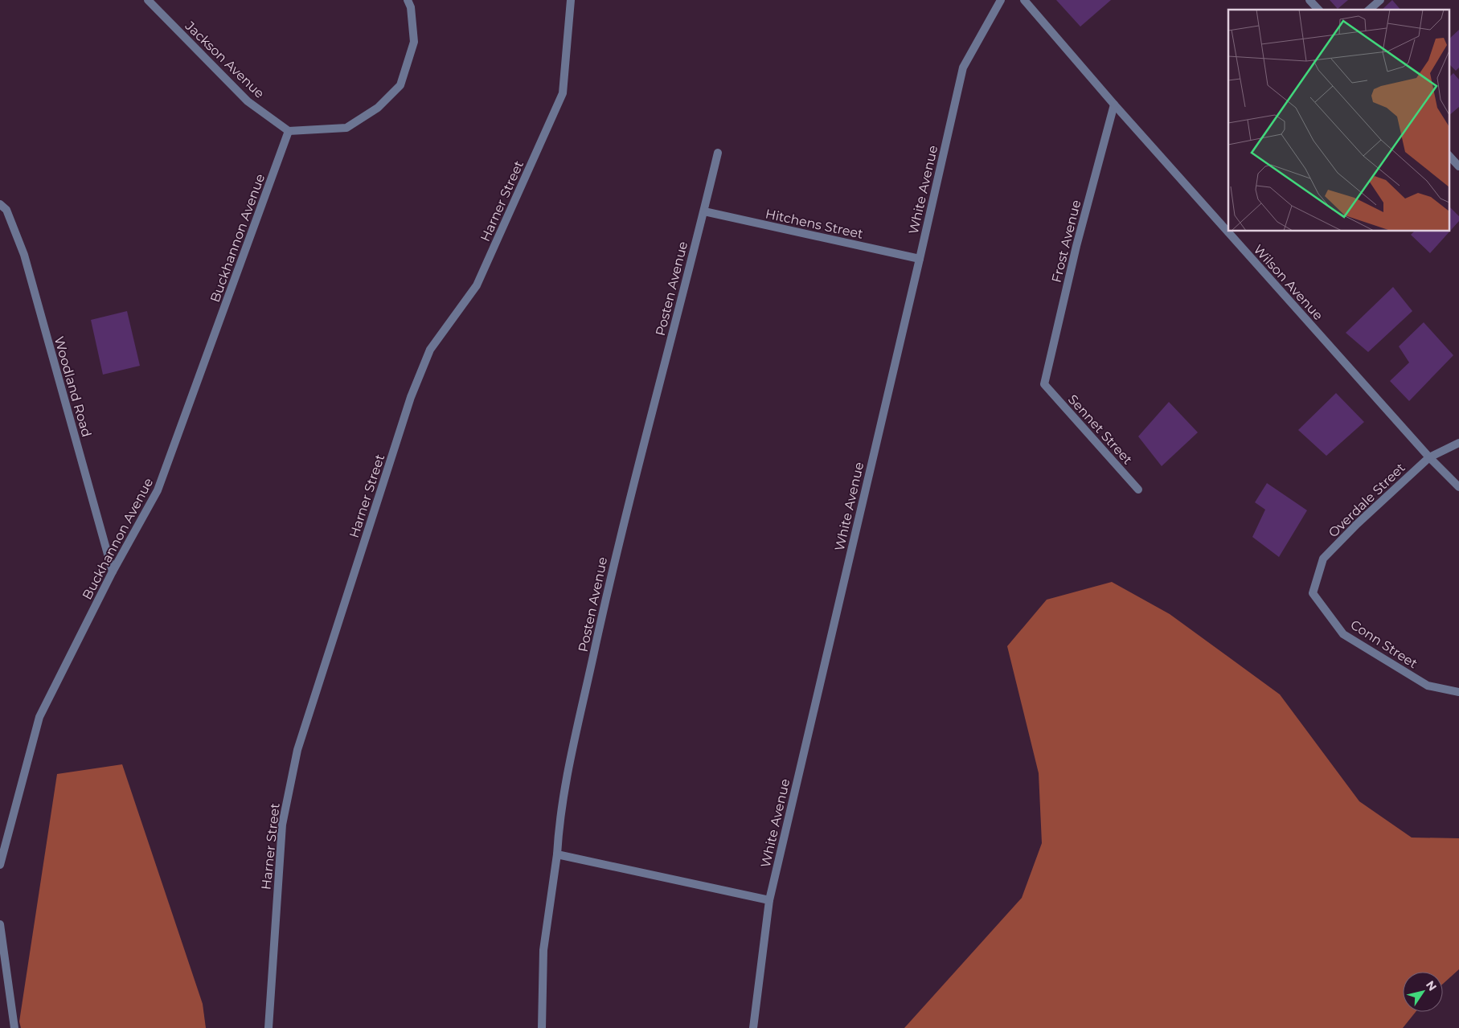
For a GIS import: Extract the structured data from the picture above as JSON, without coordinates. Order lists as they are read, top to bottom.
{
  "streets": {
    "street": [
      "Jackson Avenue",
      "White Avenue",
      "Harner Street",
      "Hitchens Street",
      "Buckhannon Avenue",
      "Frost Avenue",
      "Wilson Avenue",
      "Posten Avenue",
      "Woodland Road",
      "Sennet Street",
      "Overdale Street",
      "Conn Street"
    ]
  },
  "crossings": [
    ["Jackson Avenue", "Buckhannon Avenue"],
    ["White Avenue", "Hitchens Street"],
    ["Hitchens Street", "Posten Avenue"],
    ["Buckhannon Avenue", "Woodland Road"],
    ["Frost Avenue", "Wilson Avenue"],
    ["Frost Avenue", "Sennet Street"],
    ["Wilson Avenue", "Overdale Street"],
    ["Overdale Street", "Conn Street"]
  ],
  "north": "top right"
}
